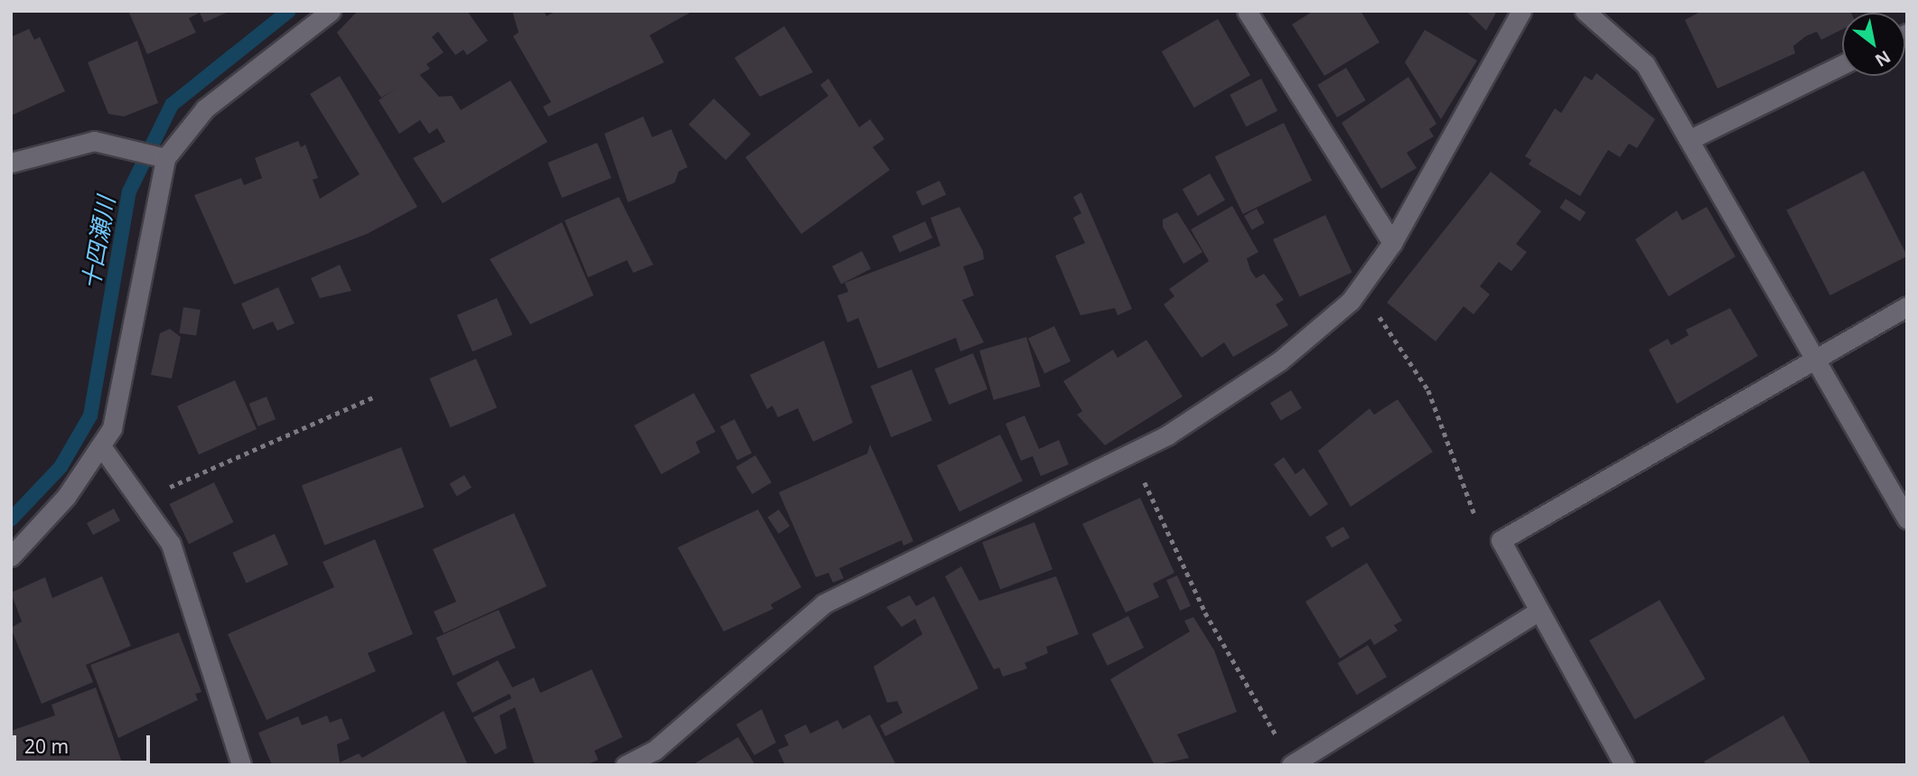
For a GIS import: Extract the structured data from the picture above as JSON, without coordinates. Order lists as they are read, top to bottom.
{
  "water": ["十四瀬川"],
  "scale_bar": "20 m",
  "north": "bottom right"
}
